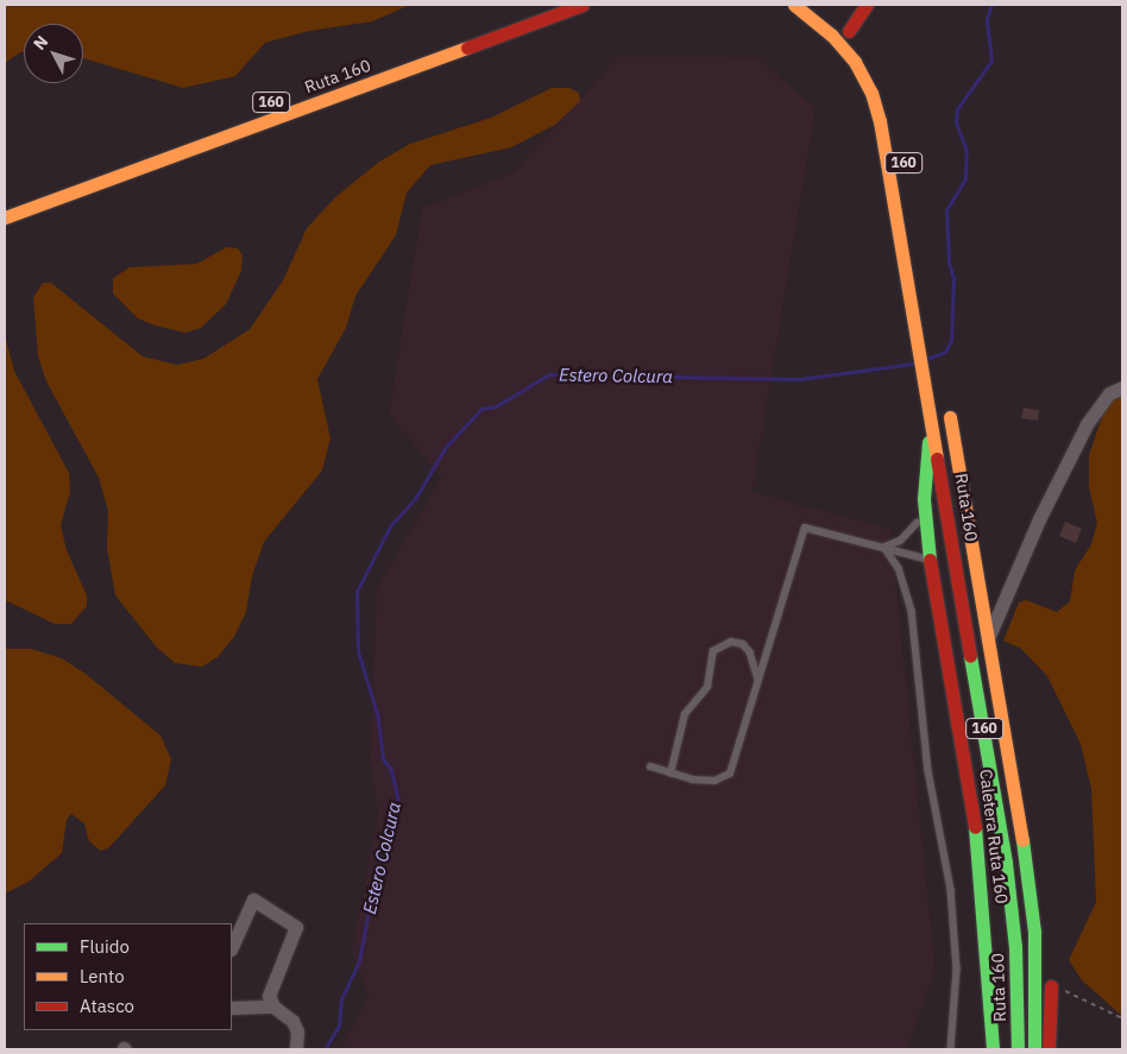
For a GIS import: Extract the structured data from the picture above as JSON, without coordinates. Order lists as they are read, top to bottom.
{
  "streets": {
    "main road": ["Ruta 160", "160", "Caletera Ruta 160"]
  },
  "crossings": [
    ["Ruta 160", "Caletera Ruta 160"]
  ],
  "water": ["Estero Colcura"],
  "legend": ["Fluido", "Lento", "Atasco"],
  "north": "top left"
}
